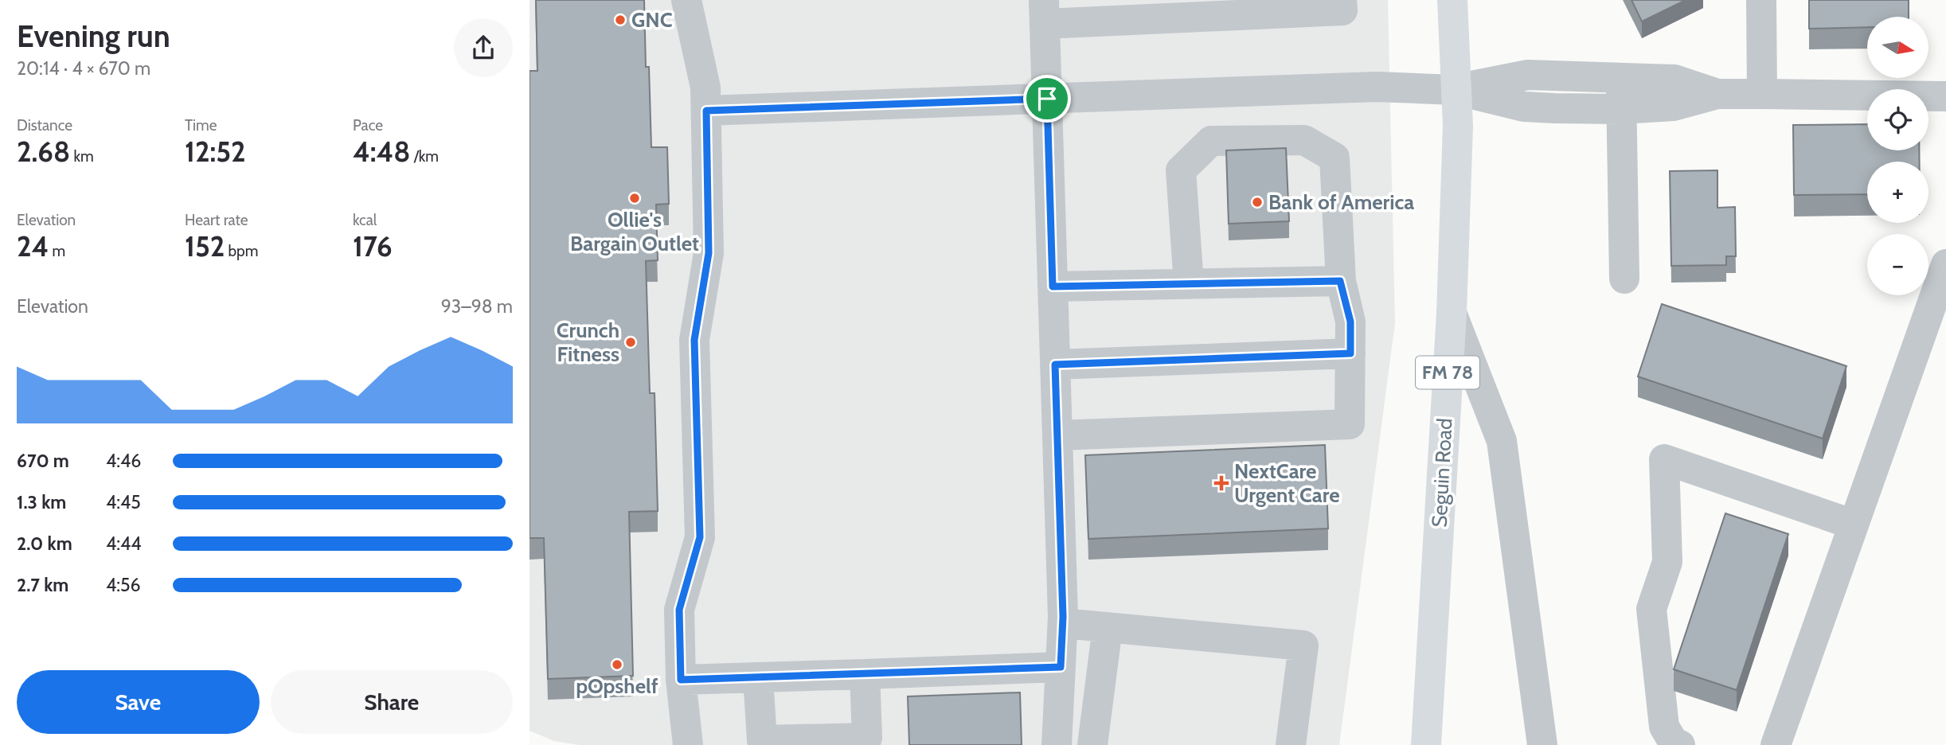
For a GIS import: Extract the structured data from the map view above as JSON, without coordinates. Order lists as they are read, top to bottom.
{
  "streets": {
    "main road": ["FM 78", "Seguin Road"]
  },
  "places": {
    "other": [
      "GNC",
      "Ollie's Bargain Outlet",
      "Bank of America",
      "Crunch Fitness",
      "pOpshelf"
    ],
    "health": ["NextCare Urgent Care"]
  },
  "north": "right",
  "page": {
    "heading": ["Evening run", "20:14 · 4 × 670 m"],
    "map_buttons": ["+", "−"],
    "stats": [
      ["Distance", "2.68 km"],
      ["Time", "12:52"],
      ["Pace", "4:48 /km"],
      ["Elevation", "24 m"],
      ["Heart rate", "152 bpm"],
      ["kcal", "176"]
    ],
    "chart": ["Elevation", "93–98 m"],
    "list": [
      {
        "name": "670 m",
        "note": "4:46"
      },
      {
        "name": "1.3 km",
        "note": "4:45"
      },
      {
        "name": "2.0 km",
        "note": "4:44"
      },
      {
        "name": "2.7 km",
        "note": "4:56"
      }
    ],
    "buttons": ["Save", "Share"]
  }
}
